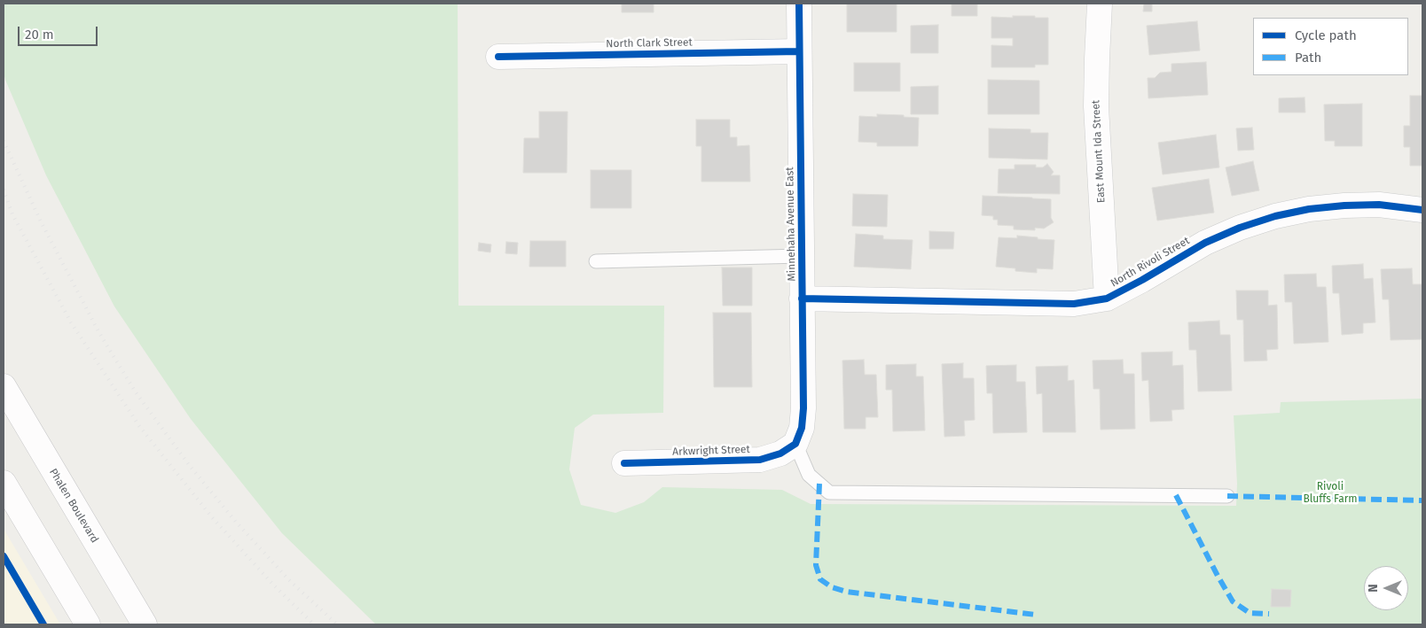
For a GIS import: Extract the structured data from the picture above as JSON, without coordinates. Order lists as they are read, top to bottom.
{
  "streets": {
    "street": [
      "North Clark Street",
      "East Mount Ida Street",
      "Minnehaha Avenue East",
      "North Rivoli Street",
      "Arkwright Street",
      "Phalen Boulevard"
    ]
  },
  "crossings": [
    ["North Clark Street", "Minnehaha Avenue East"],
    ["East Mount Ida Street", "North Rivoli Street"],
    ["Minnehaha Avenue East", "North Rivoli Street"],
    ["Minnehaha Avenue East", "Arkwright Street"]
  ],
  "parks": ["Rivoli Bluffs Farm"],
  "legend": ["Cycle path", "Path"],
  "scale_bar": "20 m",
  "north": "left"
}
